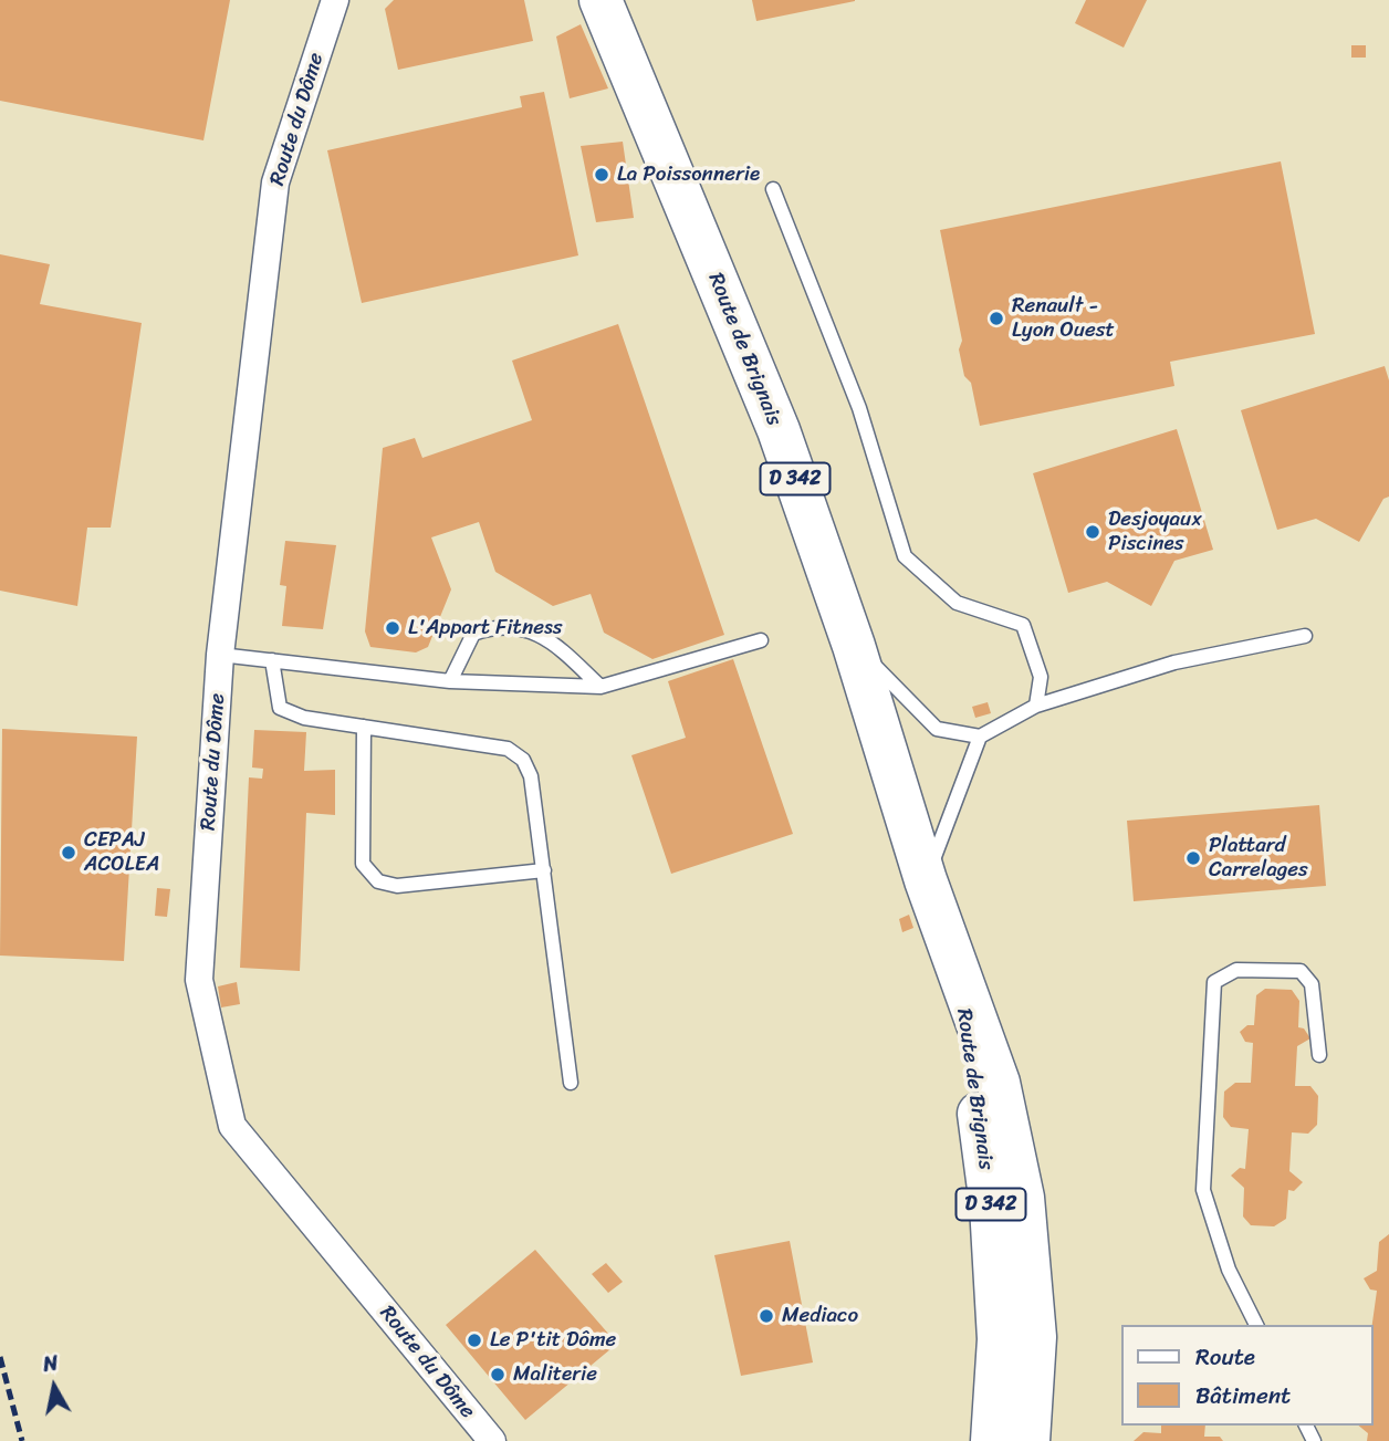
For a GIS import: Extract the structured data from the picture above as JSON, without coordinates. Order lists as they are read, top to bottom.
{
  "streets": {
    "main road": ["Route de Brignais", "D 342"],
    "street": ["Route du Dôme"]
  },
  "places": [
    "La Poissonnerie",
    "Renault - Lyon Ouest",
    "Desjoyaux Piscines",
    "L'Appart Fitness",
    "CEPAJ ACOLEA",
    "Plattard Carrelages",
    "Mediaco",
    "Le P'tit Dôme",
    "Maliterie"
  ],
  "legend": ["Route", "Bâtiment"],
  "north": "top"
}
